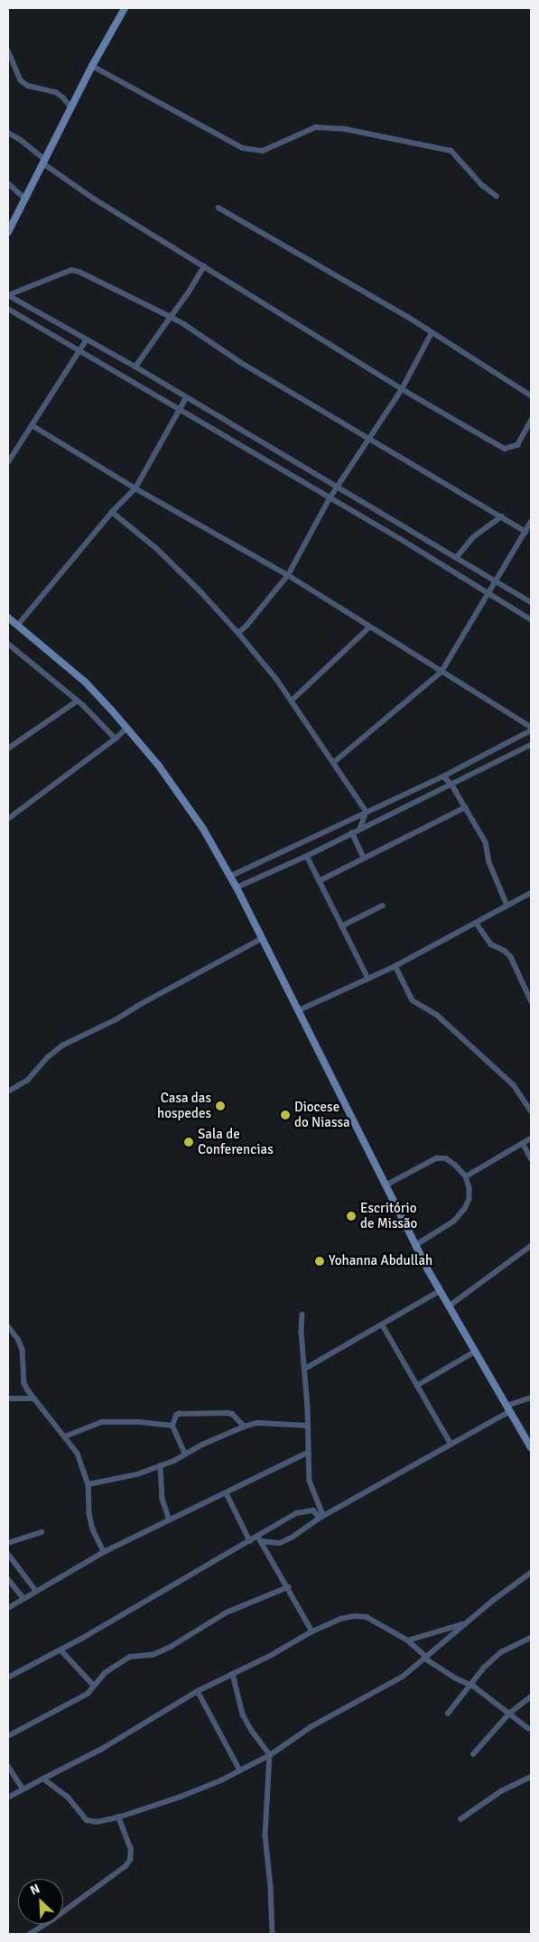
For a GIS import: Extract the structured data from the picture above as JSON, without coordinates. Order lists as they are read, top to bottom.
{
  "places": [
    "Casa das hospedes",
    "Diocese do Niassa",
    "Sala de Conferencias",
    "Escritório de Missão",
    "Yohanna Abdullah"
  ],
  "north": "top left"
}
